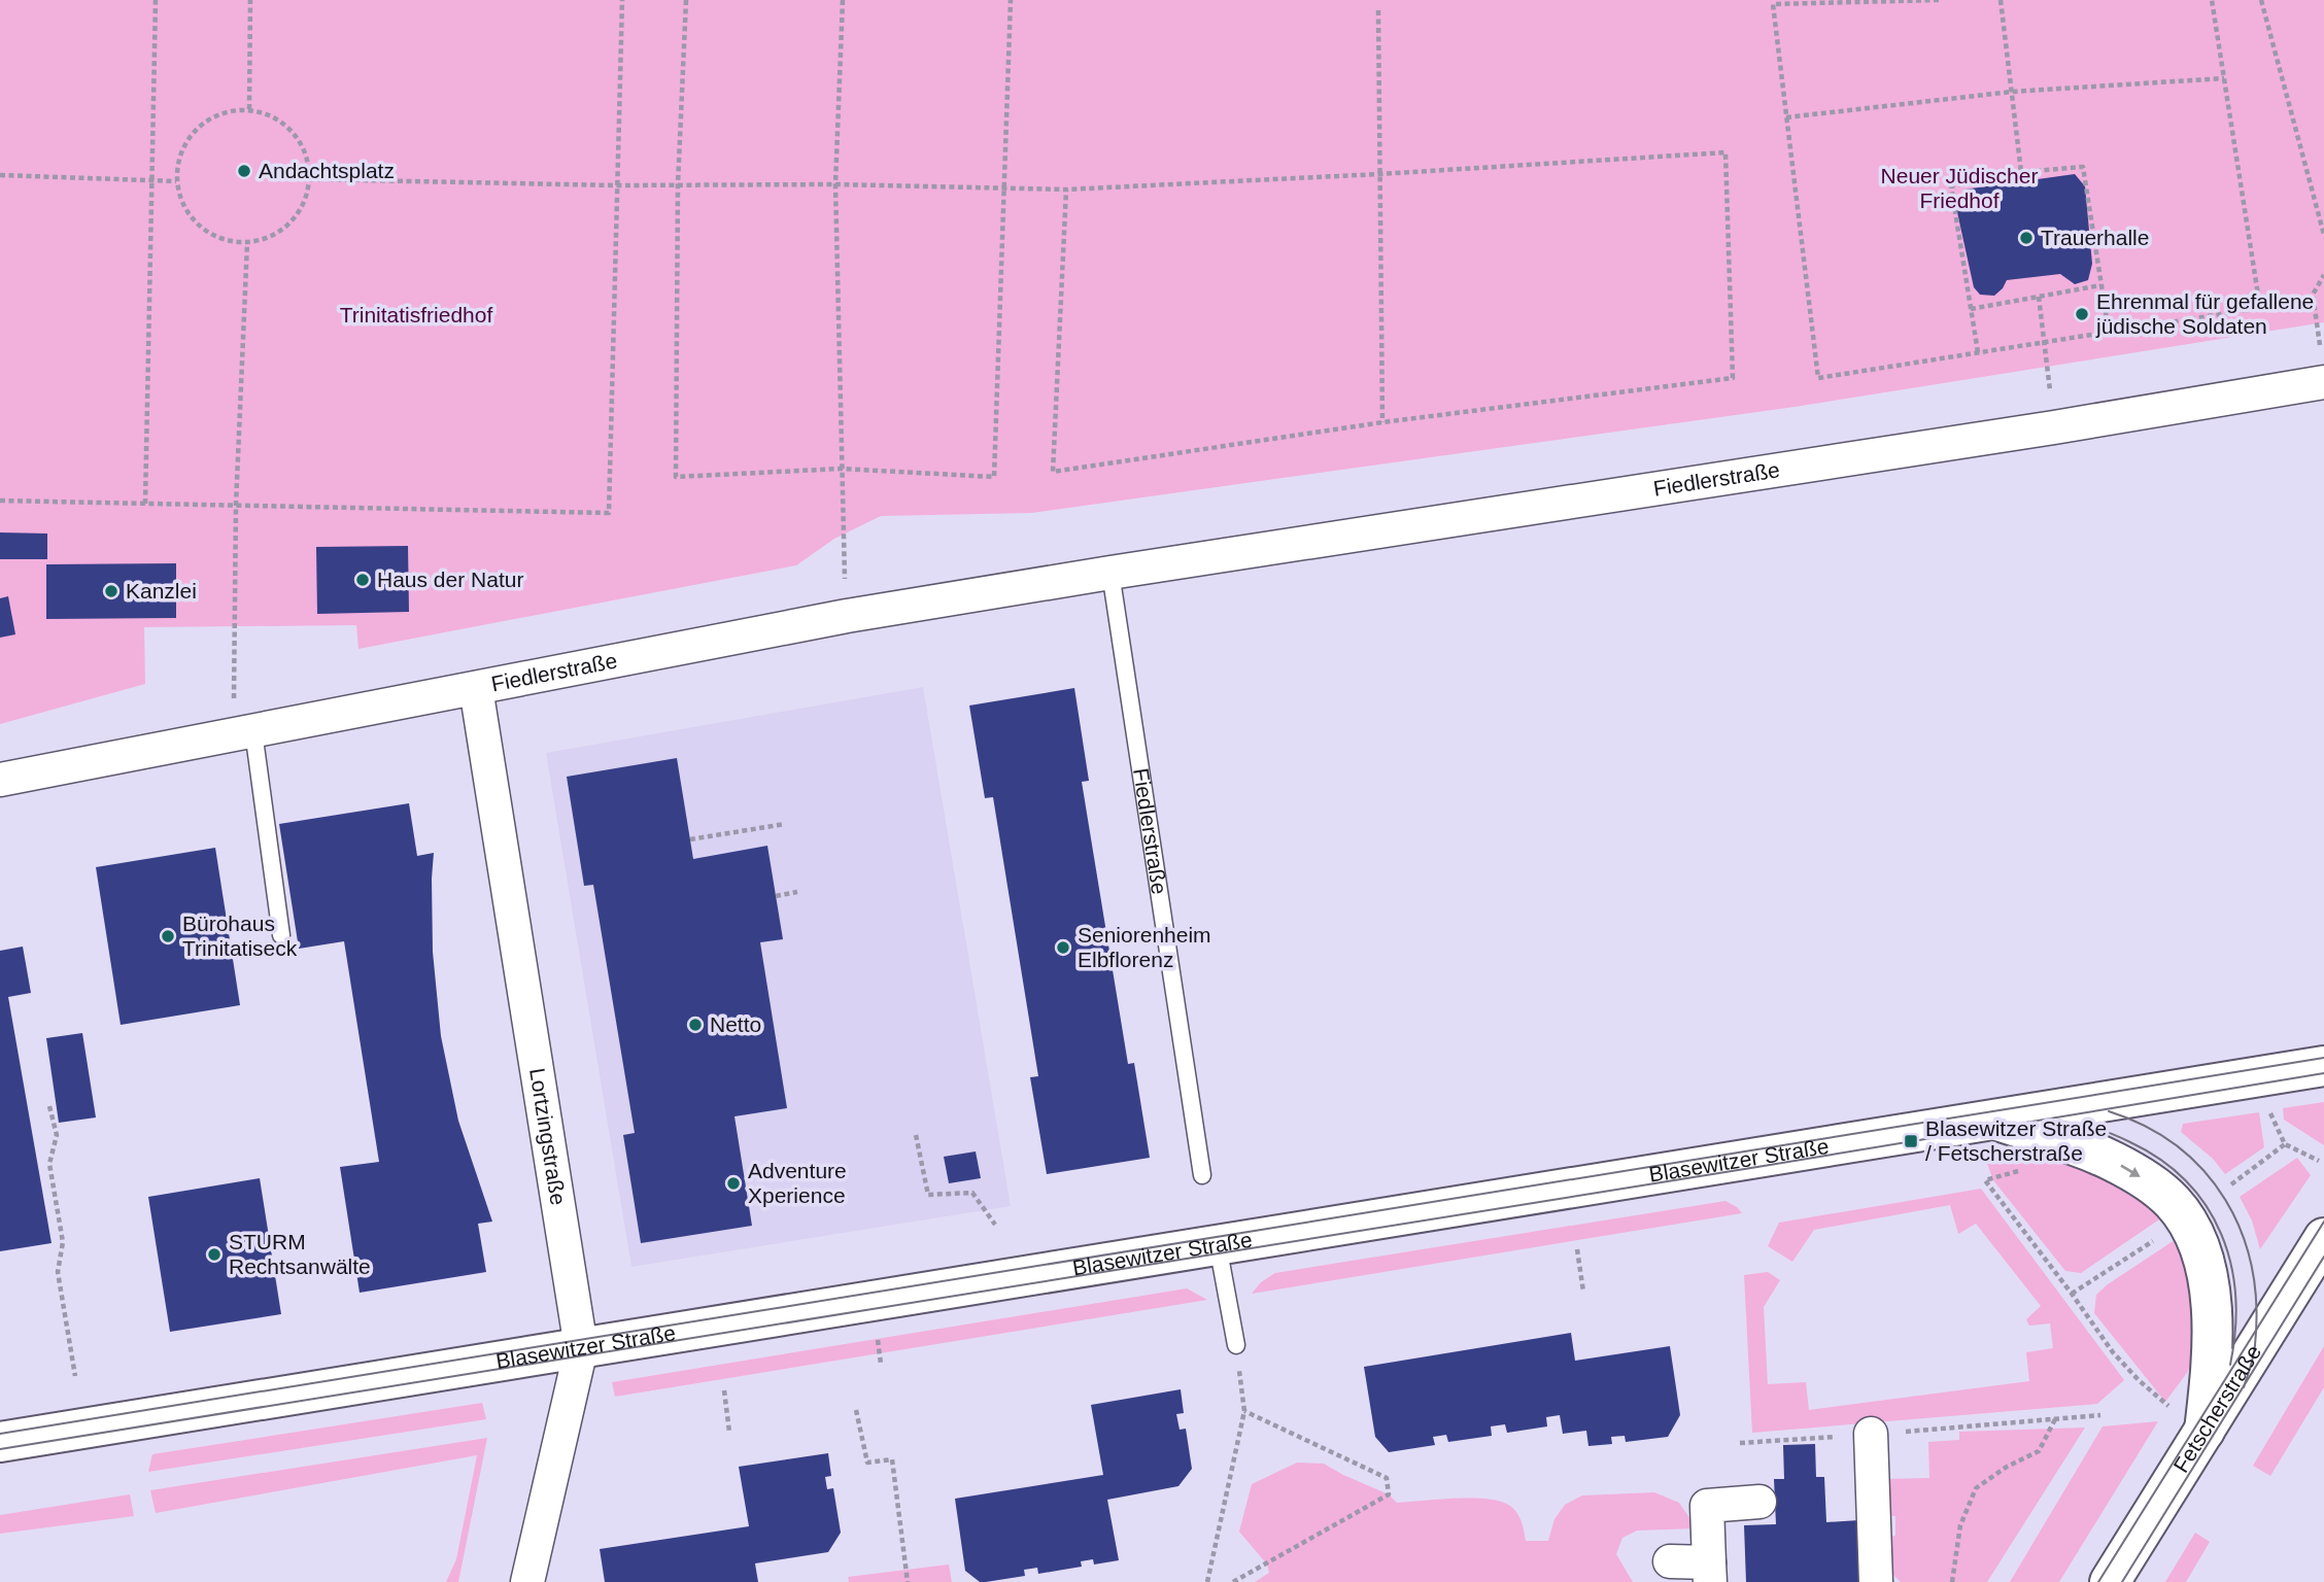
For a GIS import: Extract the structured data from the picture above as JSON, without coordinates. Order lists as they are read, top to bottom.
{
  "streets": {
    "street": [
      "Fiedlerstraße",
      "Lortzingstraße",
      "Blasewitzer Straße",
      "Fetscherstraße"
    ]
  },
  "crossings": [
    ["Fiedlerstraße", "Lortzingstraße"],
    ["Lortzingstraße", "Blasewitzer Straße"]
  ],
  "parks": ["Neuer Jüdischer Friedhof", "Trinitatisfriedhof"],
  "places": {
    "other": [
      "Andachtsplatz",
      "Trauerhalle",
      "Ehrenmal für gefallene jüdische Soldaten",
      "Haus der Natur",
      "Kanzlei",
      "Bürohaus Trinitatiseck",
      "Seniorenheim Elbflorenz",
      "Netto",
      "Adventure Xperience",
      "STURM Rechtsanwälte"
    ],
    "transit": ["Blasewitzer Straße / Fetscherstraße"]
  }
}
